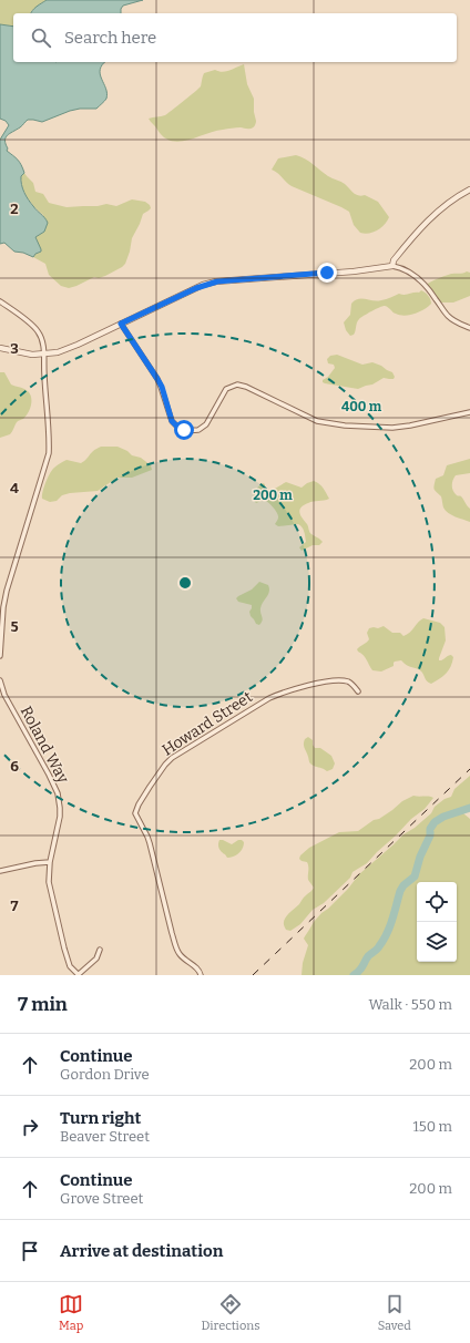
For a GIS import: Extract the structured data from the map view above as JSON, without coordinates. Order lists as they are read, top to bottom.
{
  "streets": {
    "street": ["Howard Street", "Roland Way"]
  },
  "page": {
    "search": "Search here",
    "heading": ["7 min", "Walk · 550 m"],
    "list": [
      ["Continue", "Gordon Drive", "200 m"],
      ["Turn right", "Beaver Street", "150 m"],
      ["Continue", "Grove Street", "200 m"],
      "Arrive at destination"
    ],
    "nav": ["Map", "Directions", "Saved"]
  },
  "grid": {
    "rows": [
      "2",
      "3",
      "4",
      "5",
      "6",
      "7"
    ]
  },
  "rings": ["400 m", "200 m"]
}
